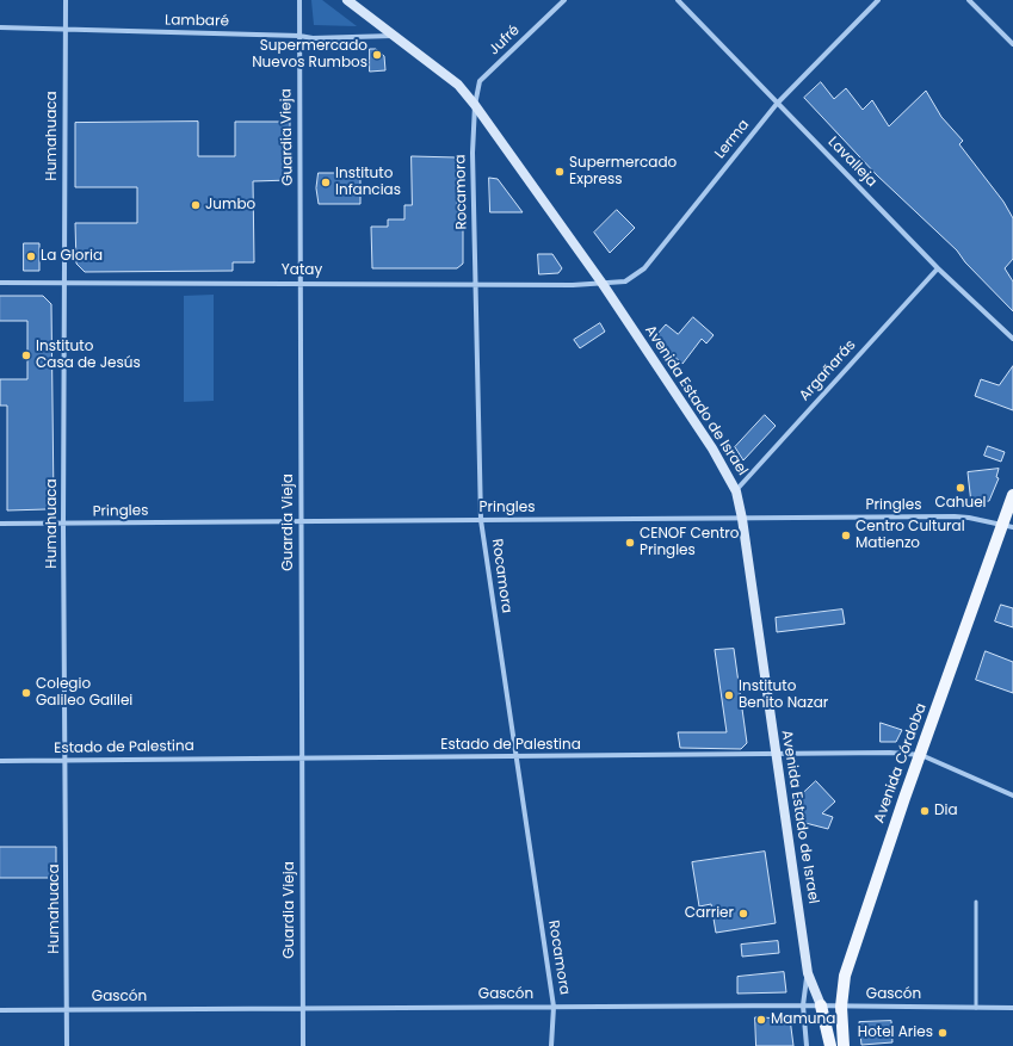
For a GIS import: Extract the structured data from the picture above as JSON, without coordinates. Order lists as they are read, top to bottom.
{
  "streets": {
    "main road": ["Avenida Estado de Israel", "Avenida Córdoba"],
    "street": [
      "Lambaré",
      "Jufré",
      "Humahuaca",
      "Guardia Vieja",
      "Lerma",
      "Lavalleja",
      "Rocamora",
      "Yatay",
      "Argañarás",
      "Pringles",
      "Estado de Palestina",
      "Gascón"
    ]
  },
  "crossings": [
    ["Lambaré", "Humahuaca"],
    ["Lambaré", "Guardia Vieja"],
    ["Lambaré", "Avenida Estado de Israel"],
    ["Jufré", "Rocamora"],
    ["Jufré", "Avenida Estado de Israel"],
    ["Humahuaca", "Yatay"],
    ["Humahuaca", "Pringles"],
    ["Humahuaca", "Estado de Palestina"],
    ["Humahuaca", "Gascón"],
    ["Guardia Vieja", "Yatay"],
    ["Guardia Vieja", "Pringles"],
    ["Guardia Vieja", "Estado de Palestina"],
    ["Guardia Vieja", "Gascón"],
    ["Lerma", "Lavalleja"],
    ["Lerma", "Yatay"],
    ["Lerma", "Avenida Estado de Israel"],
    ["Lavalleja", "Argañarás"],
    ["Rocamora", "Yatay"],
    ["Rocamora", "Avenida Estado de Israel"],
    ["Rocamora", "Pringles"],
    ["Rocamora", "Estado de Palestina"],
    ["Rocamora", "Gascón"],
    ["Yatay", "Avenida Estado de Israel"],
    ["Argañarás", "Avenida Estado de Israel"],
    ["Avenida Estado de Israel", "Pringles"],
    ["Avenida Estado de Israel", "Estado de Palestina"],
    ["Avenida Estado de Israel", "Gascón"],
    ["Pringles", "Avenida Córdoba"],
    ["Estado de Palestina", "Avenida Córdoba"],
    ["Avenida Córdoba", "Gascón"]
  ],
  "places": [
    "Supermercado Nuevos Rumbos",
    "Supermercado Express",
    "Instituto Infancias",
    "Jumbo",
    "La Gloria",
    "Instituto Casa de Jesús",
    "Cahuel",
    "Centro Cultural Matienzo",
    "CENOF Centro Pringles",
    "Colegio Galileo Galilei",
    "Instituto Benito Nazar",
    "Dia",
    "Carrier",
    "Mamuna",
    "Hotel Aries"
  ]
}
